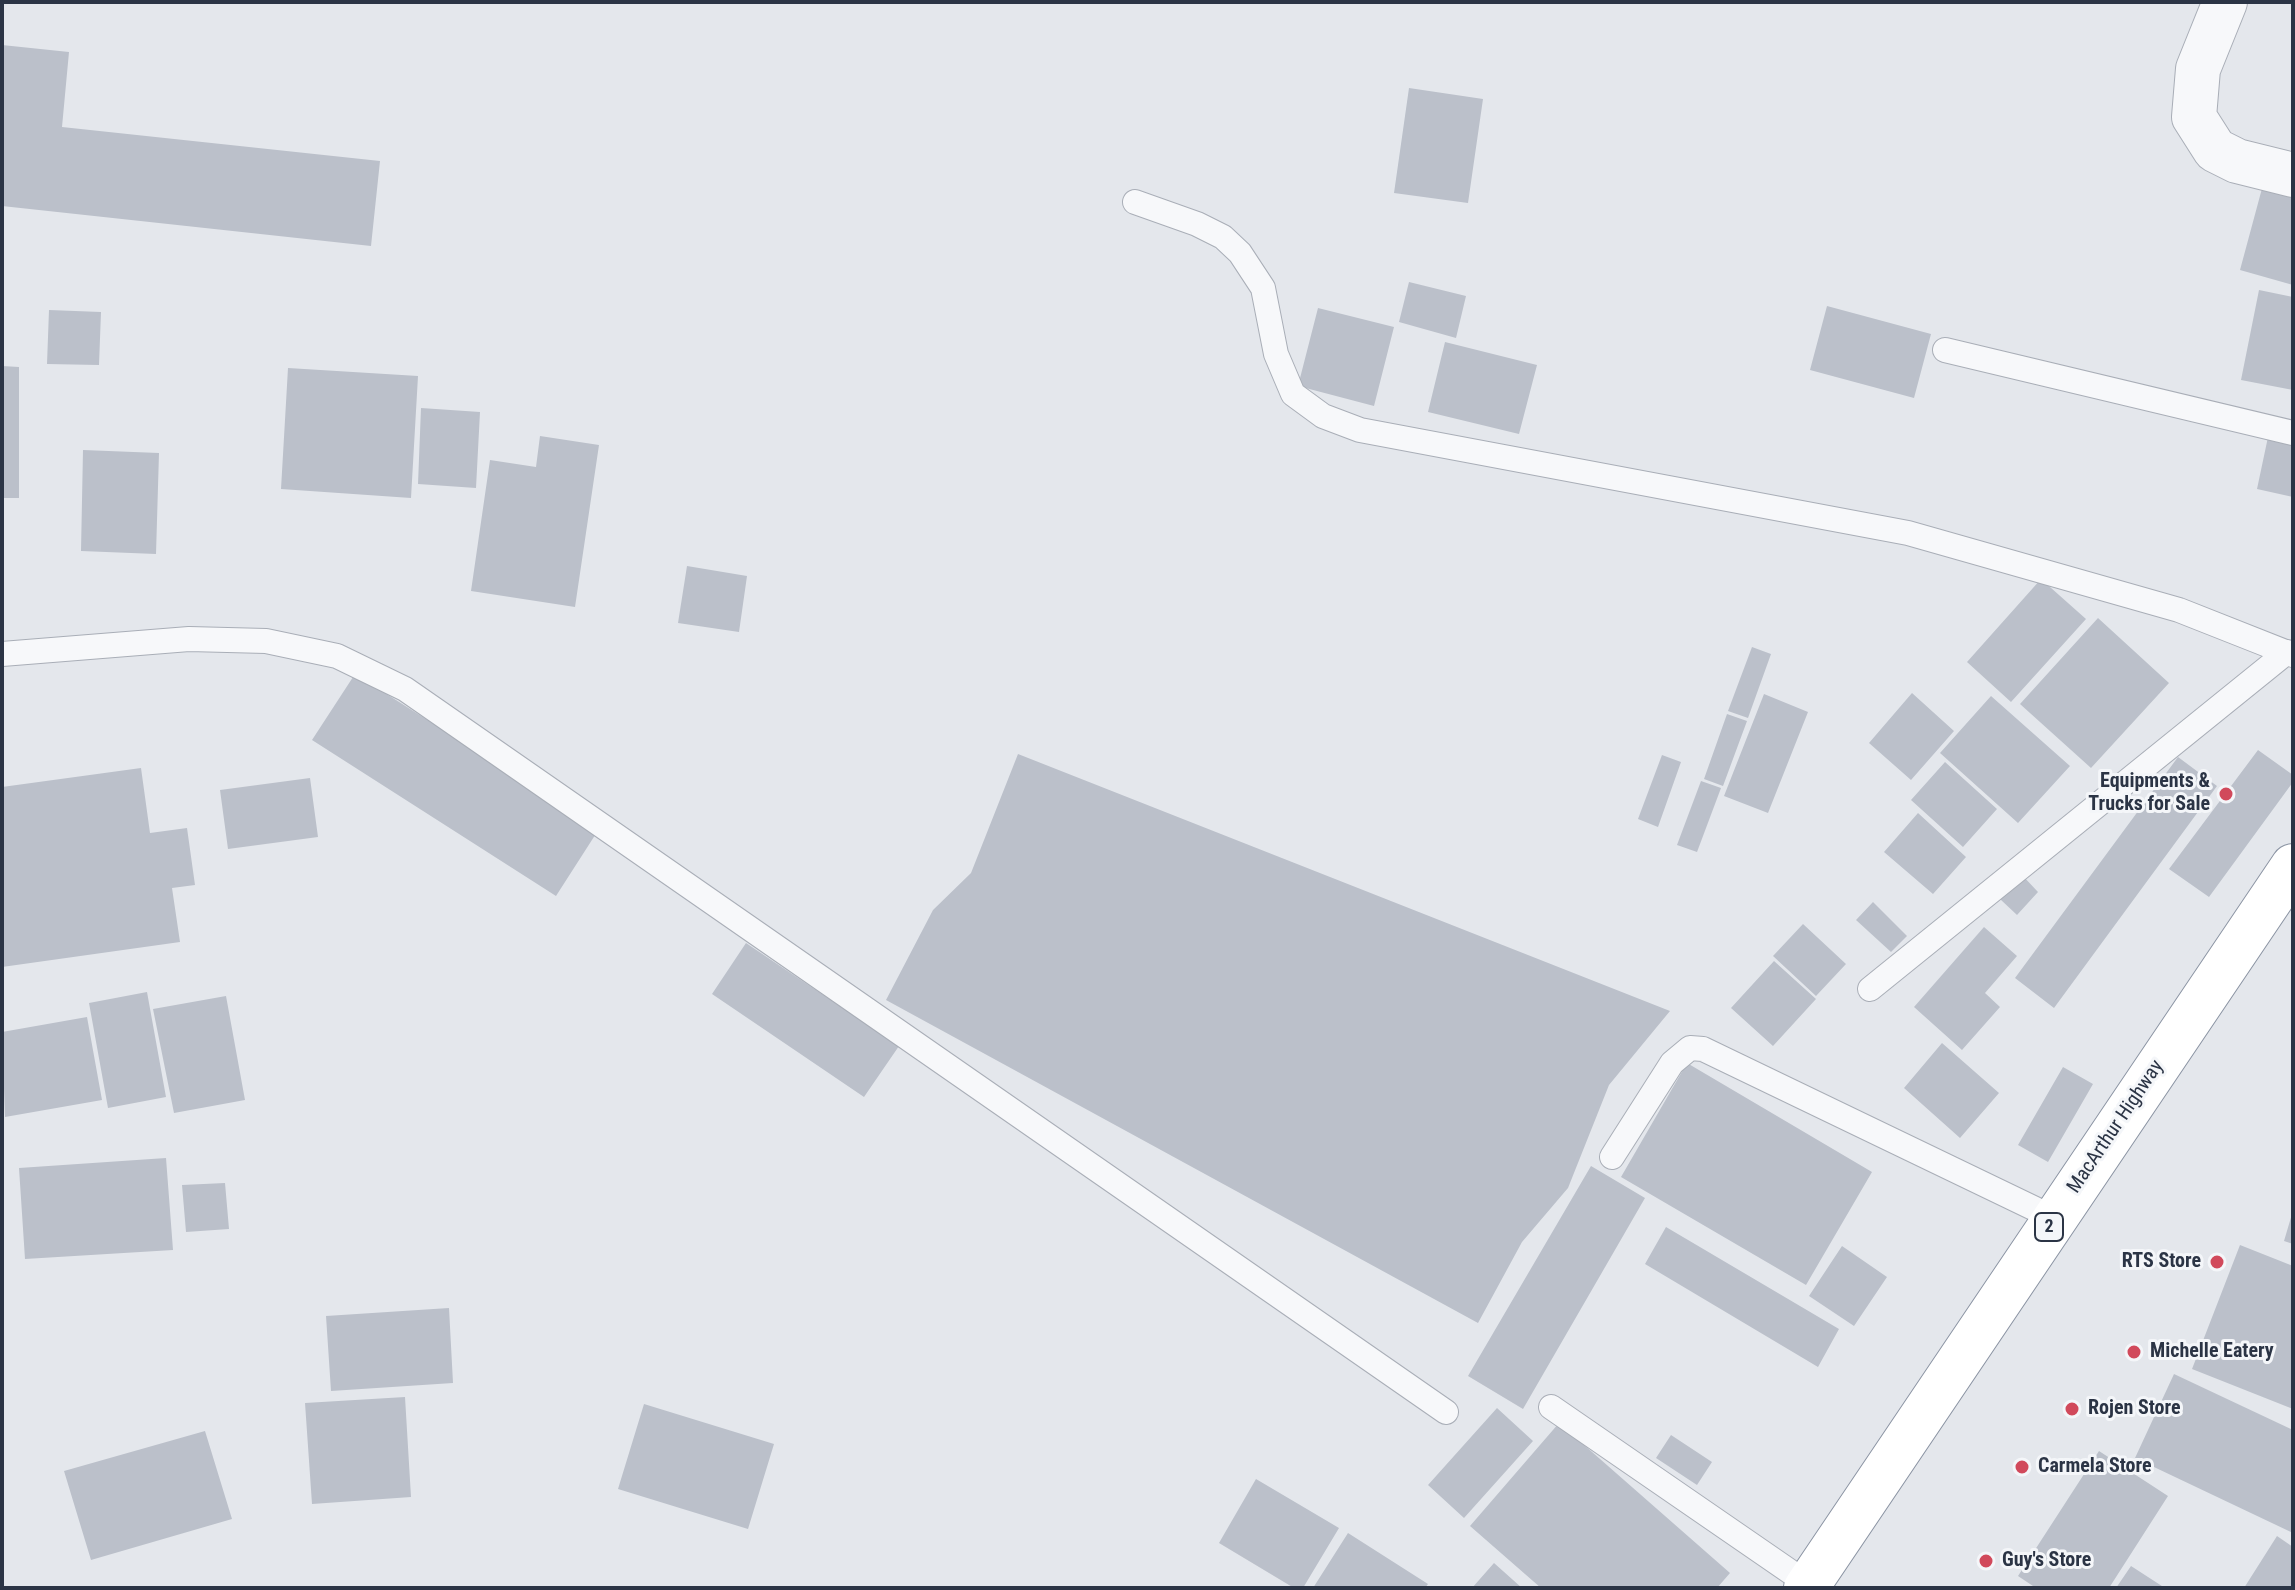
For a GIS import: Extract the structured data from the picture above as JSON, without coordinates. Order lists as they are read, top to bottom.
{
  "streets": {
    "highway": ["MacArthur Highway", "2"]
  },
  "places": [
    "Equipments & Trucks for Sale",
    "RTS Store",
    "Michelle Eatery",
    "Rojen Store",
    "Carmela Store",
    "Guy's Store"
  ]
}
